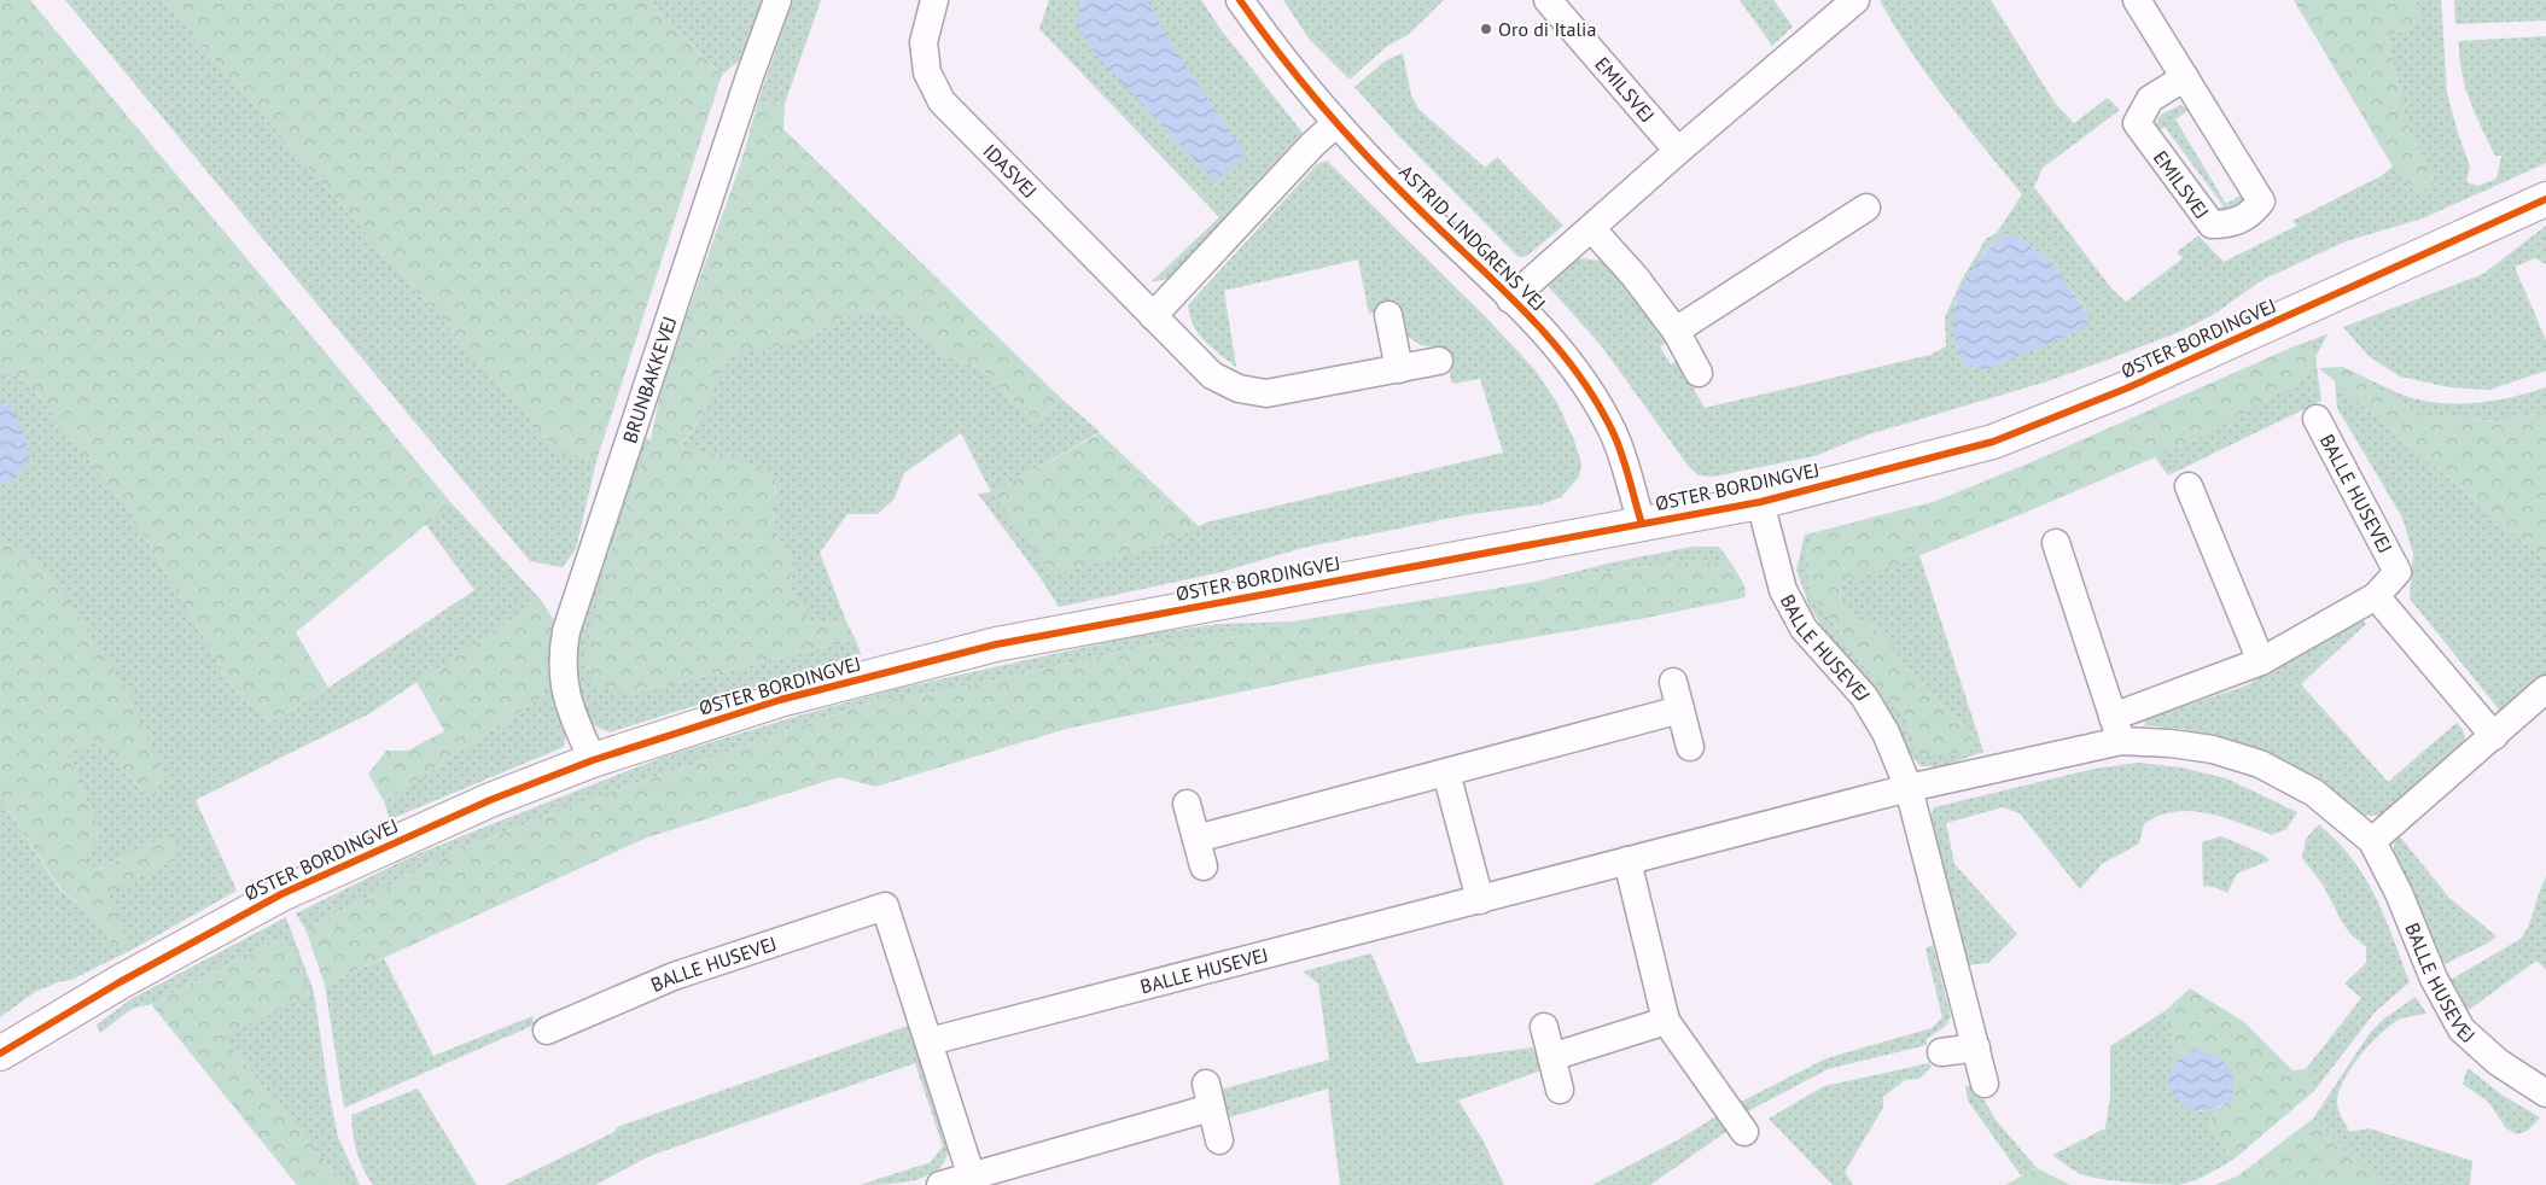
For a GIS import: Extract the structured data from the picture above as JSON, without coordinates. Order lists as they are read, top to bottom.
{
  "streets": {
    "street": [
      "EMILSVEJ",
      "IDASVEJ",
      "ASTRID LINDGRENS VEJ",
      "ØSTER BORDINGVEJ",
      "BRUNBAKKEVEJ",
      "BALLE HUSEVEJ"
    ]
  },
  "crossings": [
    ["ASTRID LINDGRENS VEJ", "ØSTER BORDINGVEJ"],
    ["ØSTER BORDINGVEJ", "BRUNBAKKEVEJ"],
    ["ØSTER BORDINGVEJ", "BALLE HUSEVEJ"]
  ],
  "places": ["Oro di Italia"]
}
